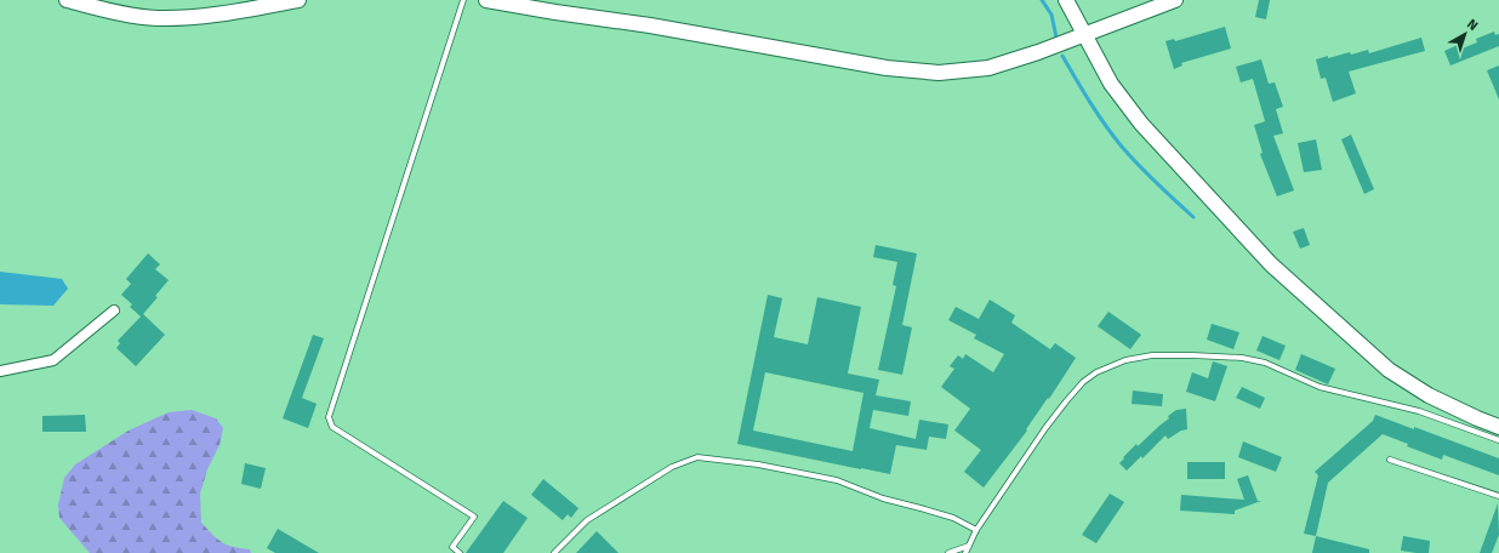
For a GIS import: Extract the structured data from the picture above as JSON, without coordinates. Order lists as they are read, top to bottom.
{
  "north": "top right"
}
